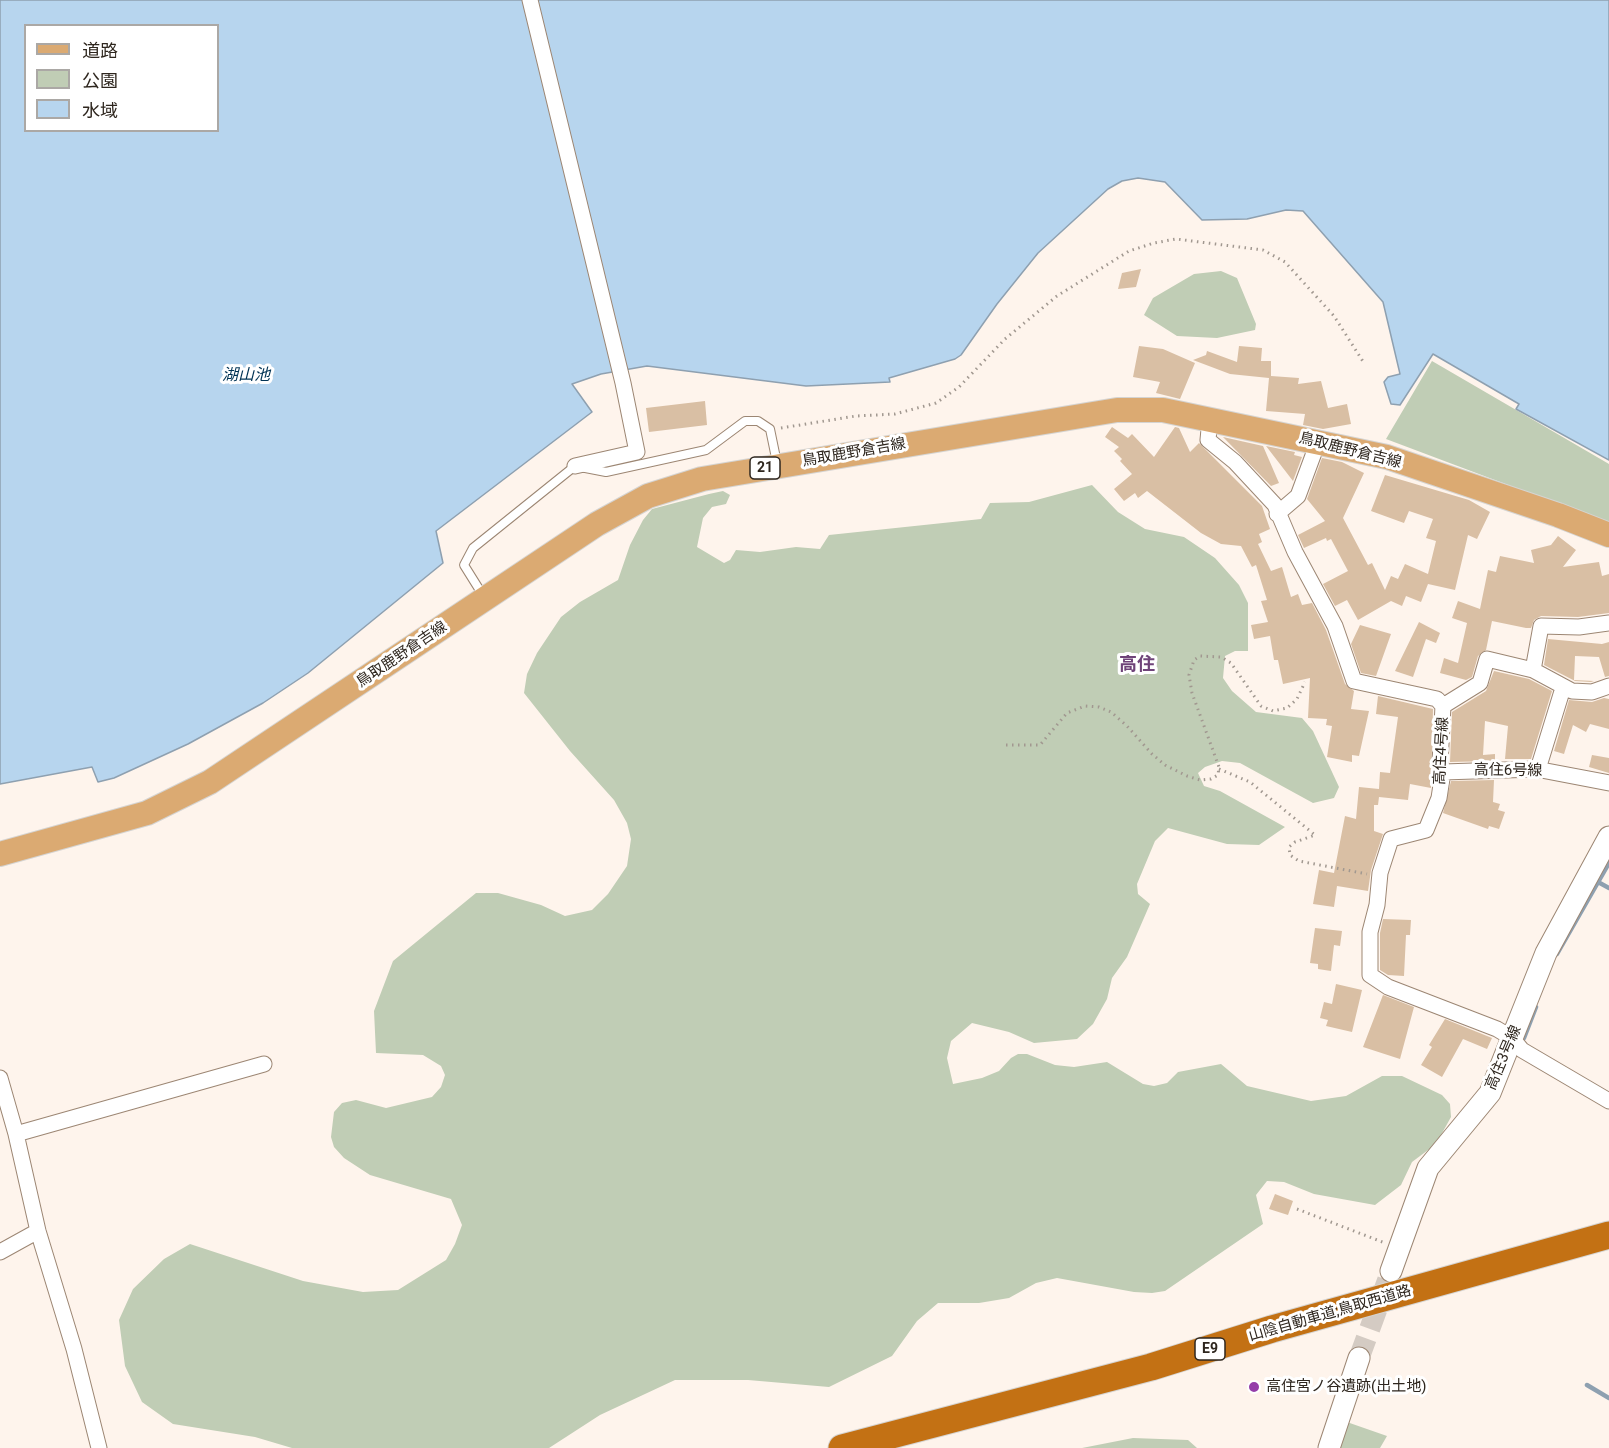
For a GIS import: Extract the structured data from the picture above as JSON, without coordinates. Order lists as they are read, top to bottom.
{
  "streets": {
    "highway": ["山陰自動車道;鳥取西道路", "E9"],
    "main road": ["鳥取鹿野倉吉線", "21"],
    "street": ["高住4号線", "高住6号線", "高住3号線"]
  },
  "crossings": [
    ["鳥取鹿野倉吉線", "高住4号線"],
    ["高住4号線", "高住6号線"],
    ["高住4号線", "高住3号線"]
  ],
  "districts": ["高住"],
  "water": ["湖山池"],
  "places": ["高住宮ノ谷遺跡(出土地)"],
  "legend": ["道路", "公園", "水域"]
}
